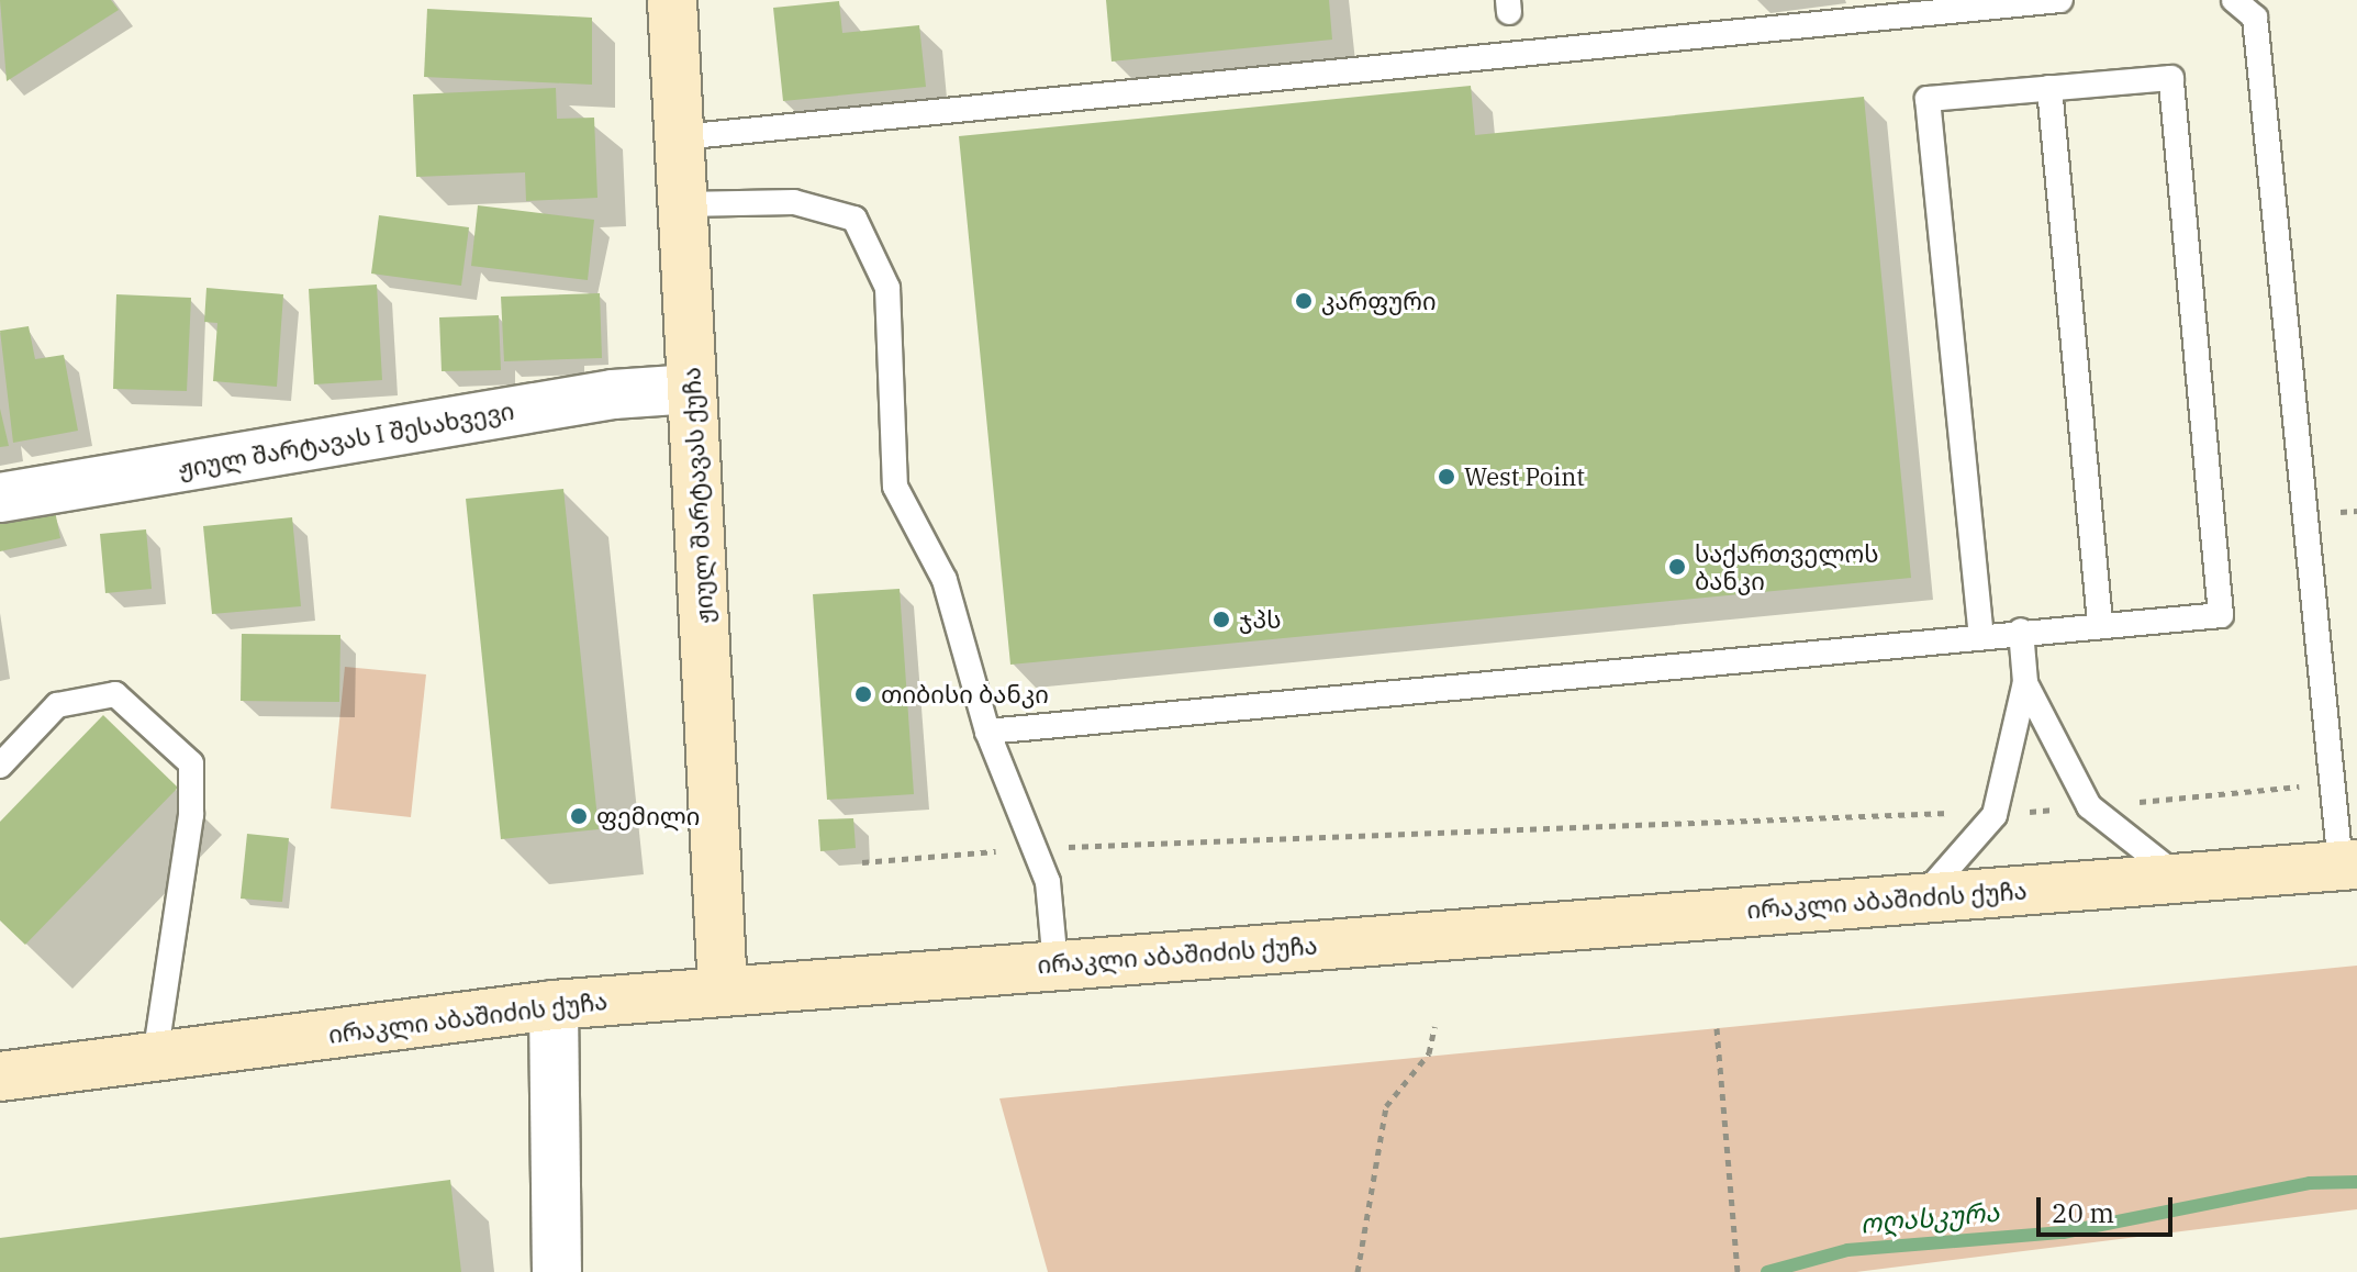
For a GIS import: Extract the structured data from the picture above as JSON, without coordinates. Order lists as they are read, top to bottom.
{
  "streets": {
    "main road": ["ჟიულ შარტავას ქუჩა", "ირაკლი აბაშიძის ქუჩა"],
    "street": ["ჟიულ შარტავას I შესახვევი"]
  },
  "crossings": [
    ["ჟიულ შარტავას I შესახვევი", "ჟიულ შარტავას ქუჩა"],
    ["ჟიულ შარტავას ქუჩა", "ირაკლი აბაშიძის ქუჩა"]
  ],
  "water": ["ოღასკურა"],
  "places": [
    "კარფური",
    "West Point",
    "საქართველოს ბანკი",
    "ჯპს",
    "თიბისი ბანკი",
    "ფემილი"
  ],
  "scale_bar": "20 m"
}
